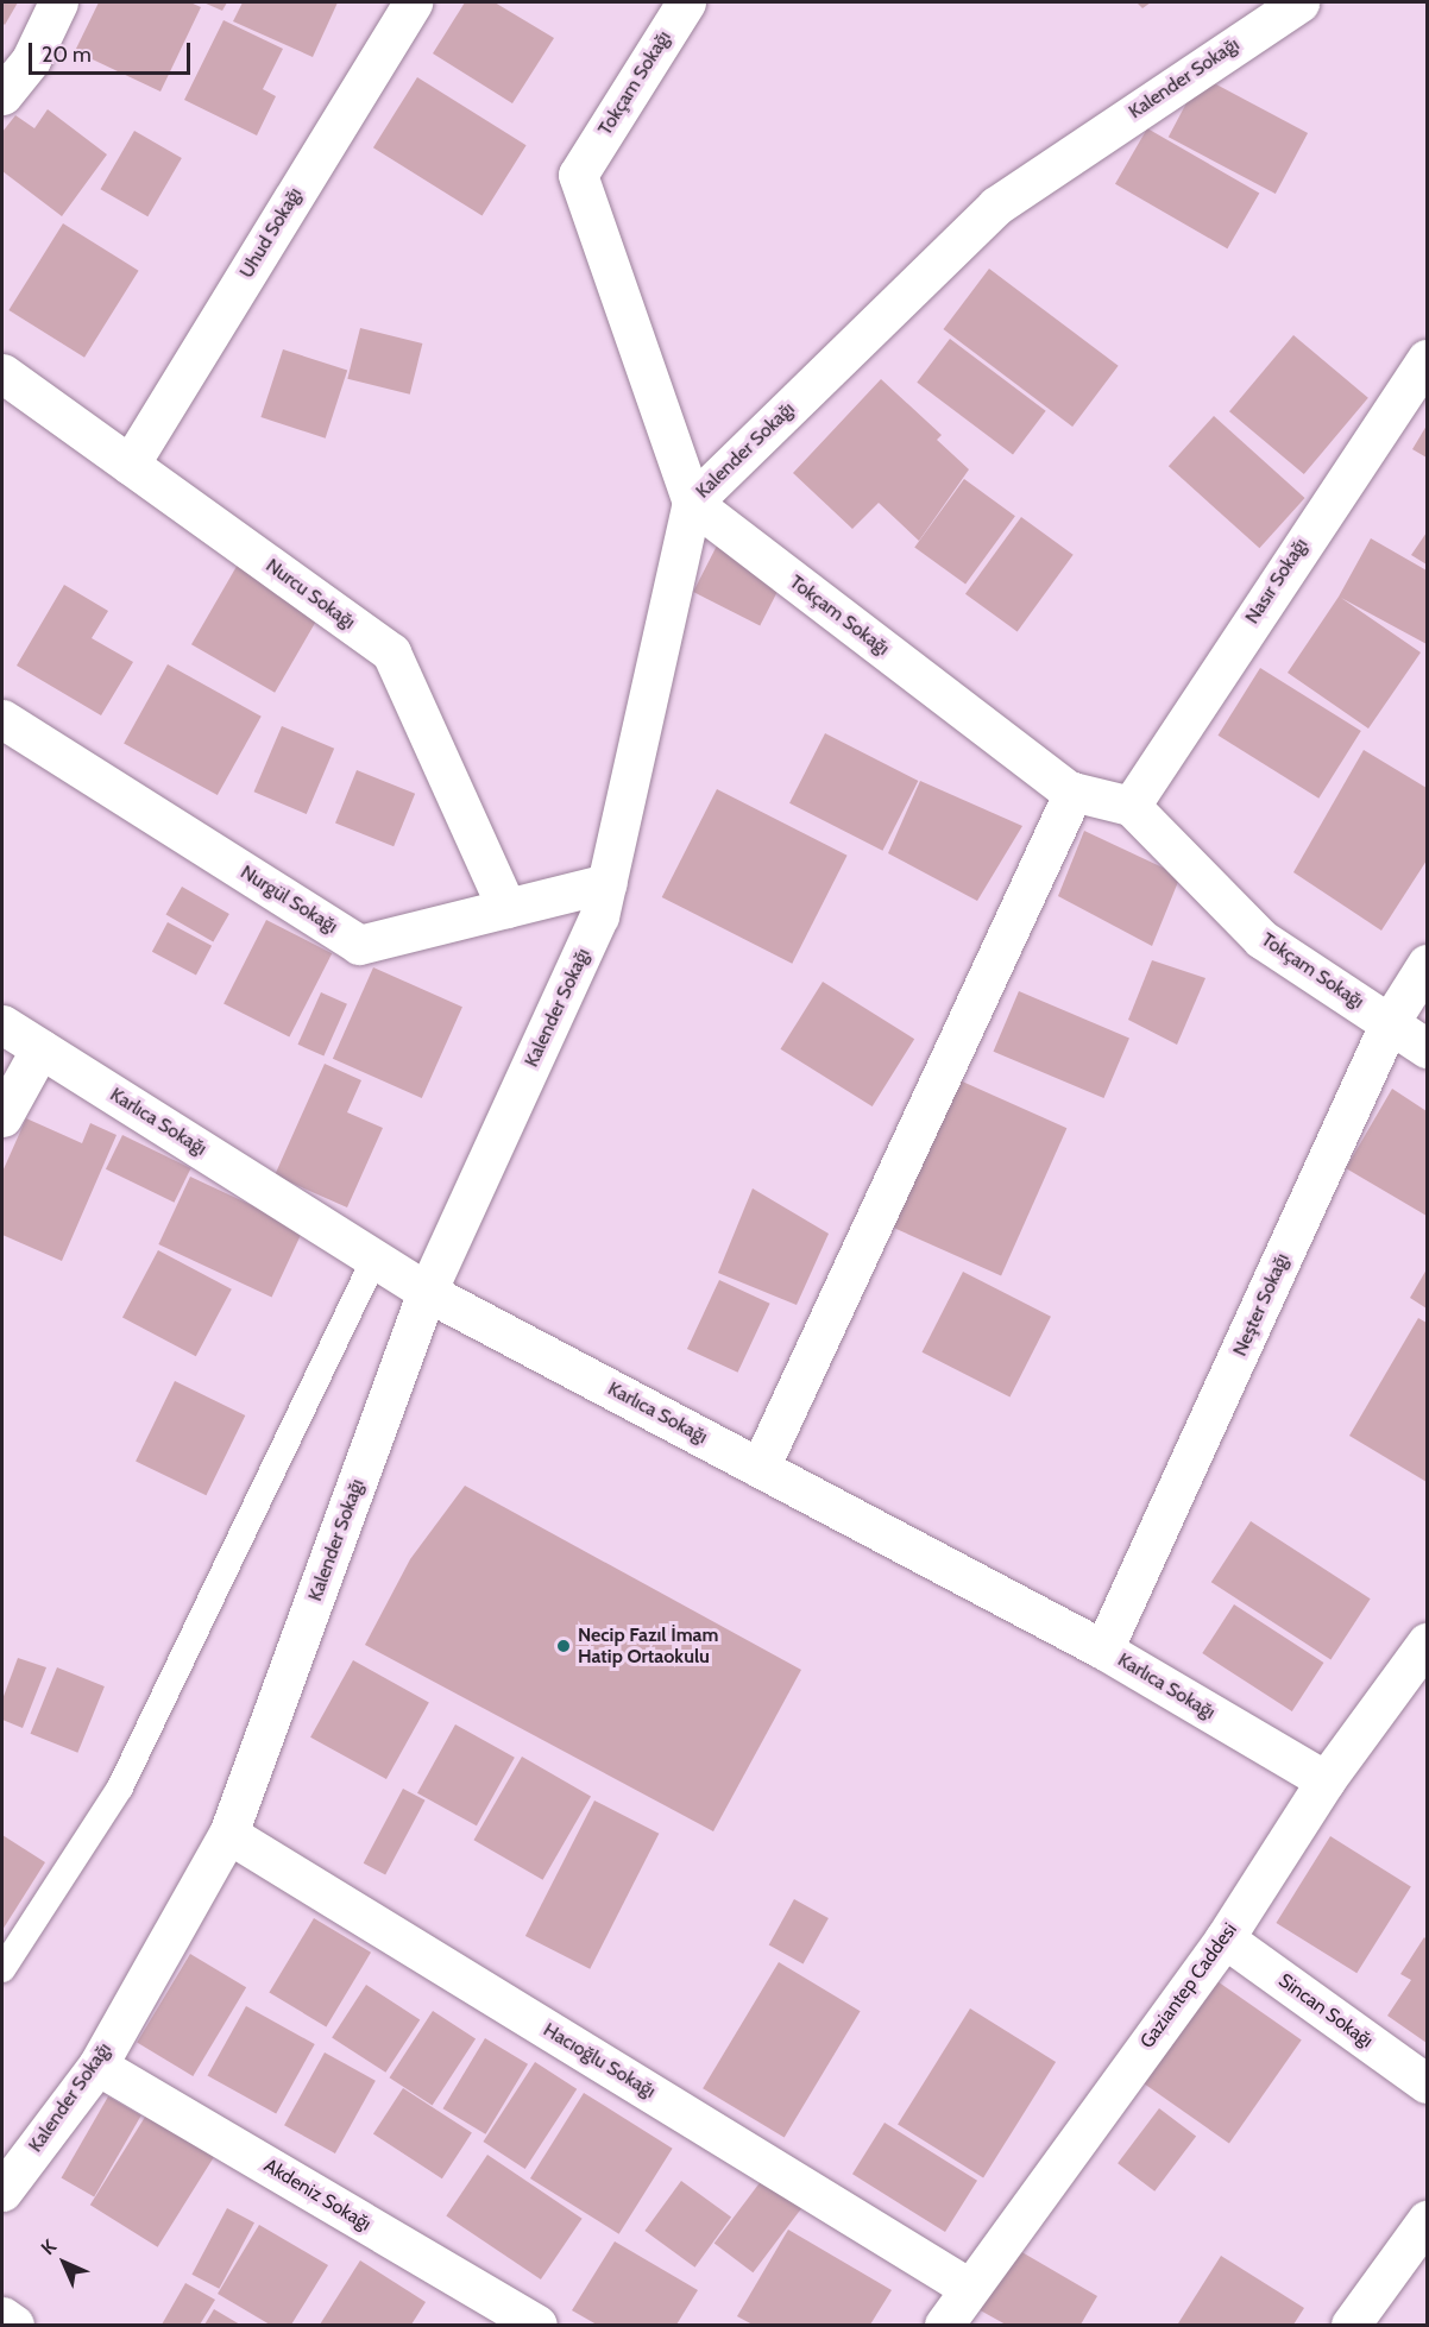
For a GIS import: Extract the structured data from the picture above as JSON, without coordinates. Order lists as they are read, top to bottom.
{
  "streets": {
    "street": [
      "Kalender Sokağı",
      "Tokçam Sokağı",
      "Uhud Sokağı",
      "Nasır Sokağı",
      "Nurcu Sokağı",
      "Nurgül Sokağı",
      "Karlıca Sokağı",
      "Neşter Sokağı",
      "Gaziantep Caddesi",
      "Sincan Sokağı",
      "Hacıoğlu Sokağı",
      "Akdeniz Sokağı"
    ]
  },
  "crossings": [
    ["Kalender Sokağı", "Tokçam Sokağı"],
    ["Kalender Sokağı", "Nurgül Sokağı"],
    ["Kalender Sokağı", "Karlıca Sokağı"],
    ["Kalender Sokağı", "Hacıoğlu Sokağı"],
    ["Kalender Sokağı", "Akdeniz Sokağı"],
    ["Tokçam Sokağı", "Nasır Sokağı"],
    ["Tokçam Sokağı", "Neşter Sokağı"],
    ["Uhud Sokağı", "Nurcu Sokağı"],
    ["Nurcu Sokağı", "Nurgül Sokağı"],
    ["Karlıca Sokağı", "Neşter Sokağı"],
    ["Karlıca Sokağı", "Gaziantep Caddesi"],
    ["Gaziantep Caddesi", "Sincan Sokağı"],
    ["Gaziantep Caddesi", "Hacıoğlu Sokağı"]
  ],
  "places": ["Necip Fazıl İmam Hatip Ortaokulu"],
  "scale_bar": "20 m",
  "north": "top left"
}
